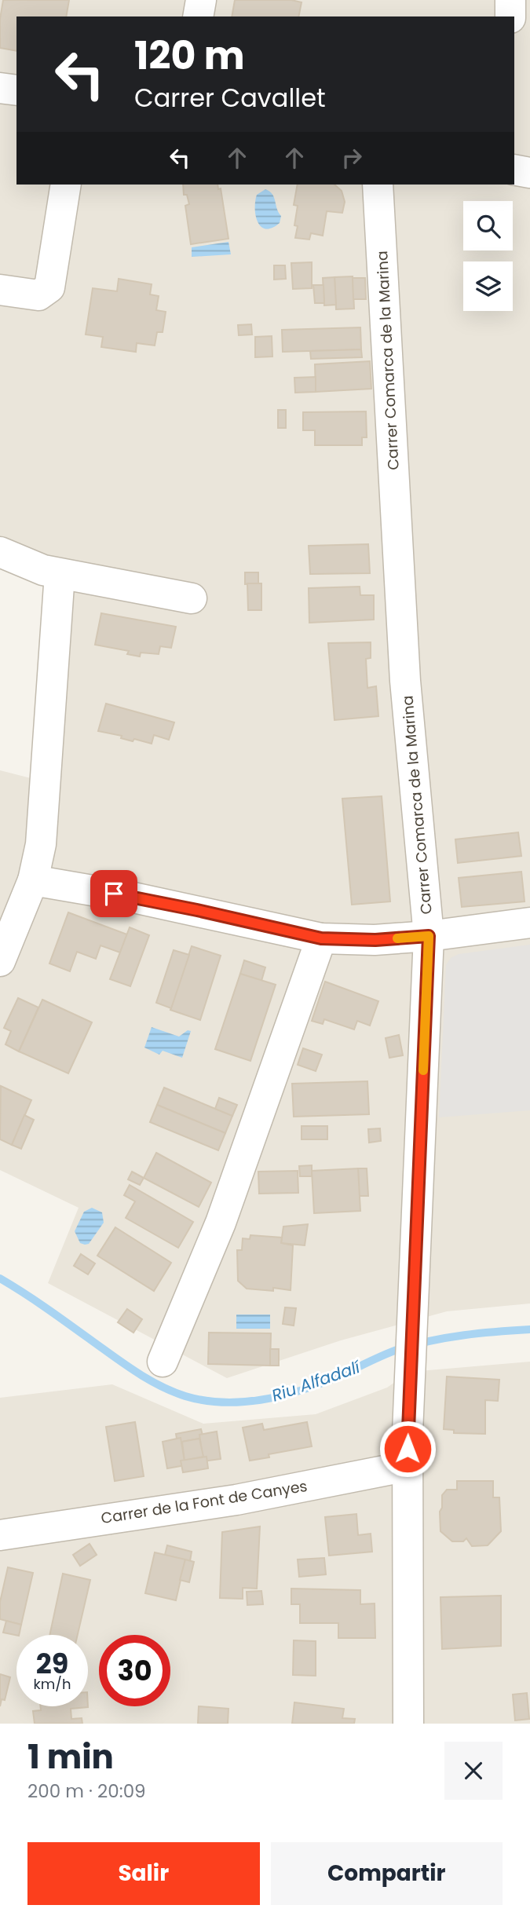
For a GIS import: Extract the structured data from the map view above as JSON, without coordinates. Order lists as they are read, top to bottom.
{
  "streets": {
    "street": ["Carrer Comarca de la Marina", "Carrer de la Font de Canyes"]
  },
  "crossings": [
    ["Carrer Comarca de la Marina", "Carrer de la Font de Canyes"]
  ],
  "water": ["Riu Alfadalí"],
  "page": {
    "turn": ["120 m", "Carrer Cavallet"],
    "speed": "29 km/h",
    "limit": "30",
    "heading": ["1 min", "200 m · 20:09"],
    "buttons": ["Salir", "Compartir"]
  }
}
